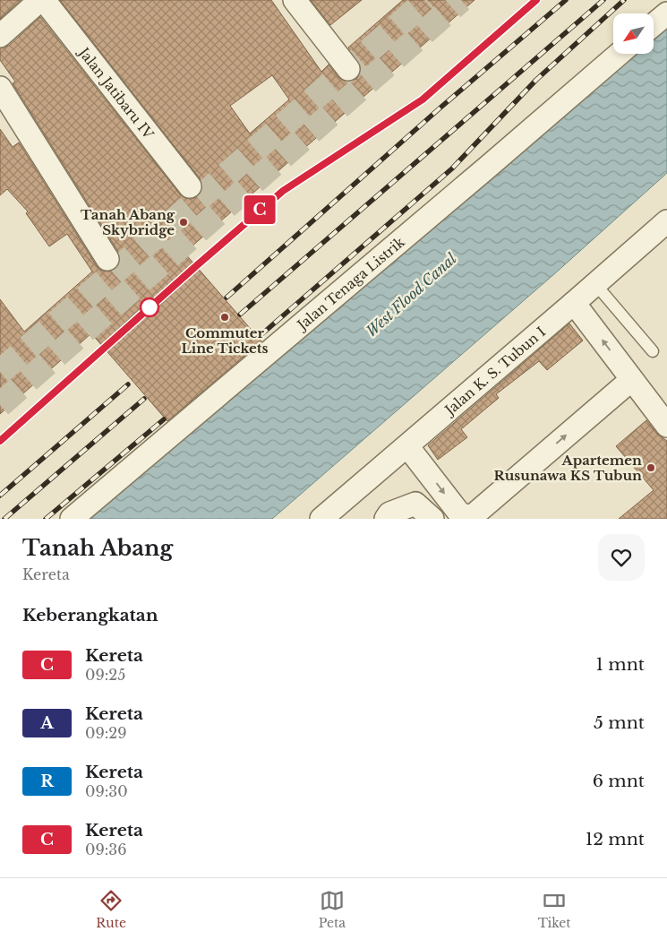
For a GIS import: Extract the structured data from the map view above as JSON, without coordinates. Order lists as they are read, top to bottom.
{
  "streets": {
    "street": ["Jalan Jatibaru IV", "Jalan Tenaga Listrik", "Jalan K. S. Tubun I"]
  },
  "water": ["West Flood Canal"],
  "places": ["Tanah Abang Skybridge", "Commuter Line Tickets", "Apartemen Rusunawa KS Tubun"],
  "north": "bottom left",
  "page": {
    "on_map": "C",
    "heading": [
      ["Tanah Abang", "Kereta"],
      "Keberangkatan"
    ],
    "list": [
      {
        "mark": "C",
        "name": "Kereta",
        "note": "09:25",
        "value": "1 mnt"
      },
      {
        "mark": "A",
        "name": "Kereta",
        "note": "09:29",
        "value": "5 mnt"
      },
      {
        "mark": "R",
        "name": "Kereta",
        "note": "09:30",
        "value": "6 mnt"
      },
      {
        "mark": "C",
        "name": "Kereta",
        "note": "09:36",
        "value": "12 mnt"
      }
    ],
    "tabs": ["Rute", "Peta", "Tiket"]
  }
}
